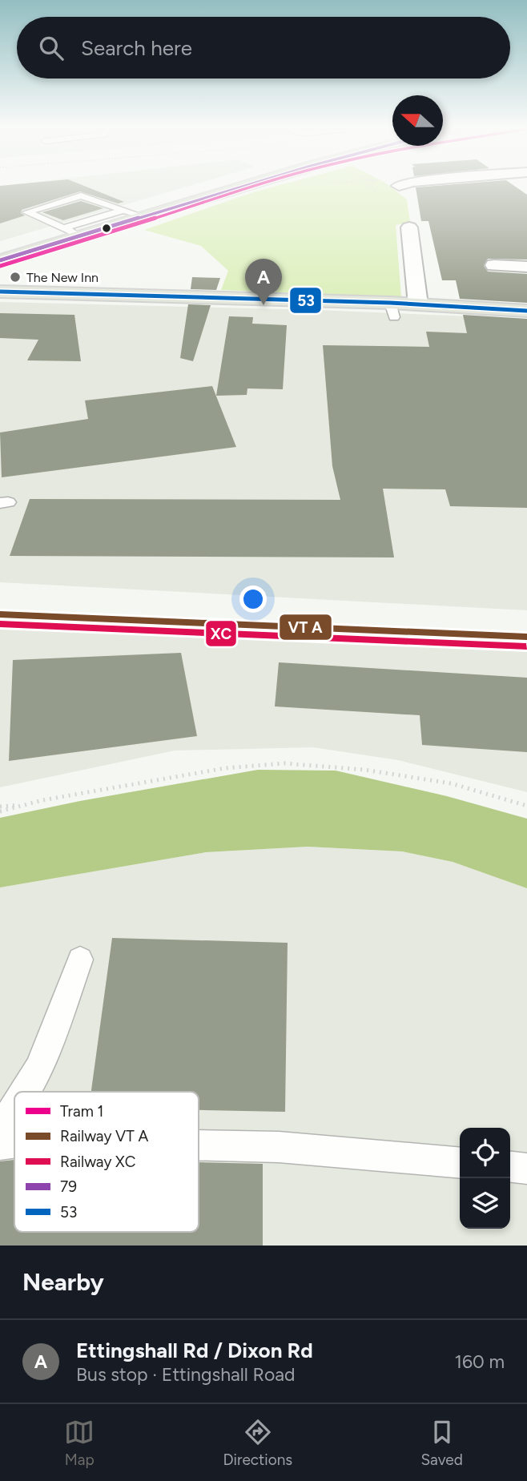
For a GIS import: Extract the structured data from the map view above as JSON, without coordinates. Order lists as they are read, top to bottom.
{
  "places": ["The New Inn"],
  "lines": [
    "tram line 1",
    "transit line 79",
    "transit line 53",
    "rail line XC"
  ],
  "legend": [
    "Tram 1",
    "Railway VT A",
    "Railway XC",
    "79",
    "53"
  ],
  "north": "left",
  "page": {
    "search": "Search here",
    "pins": "A",
    "heading": "Nearby",
    "list": [
      {
        "mark": "A",
        "name": "Ettingshall Rd / Dixon Rd",
        "note": "Bus stop · Ettingshall Road",
        "value": "160 m"
      }
    ],
    "nav": ["Map", "Directions", "Saved"]
  }
}
